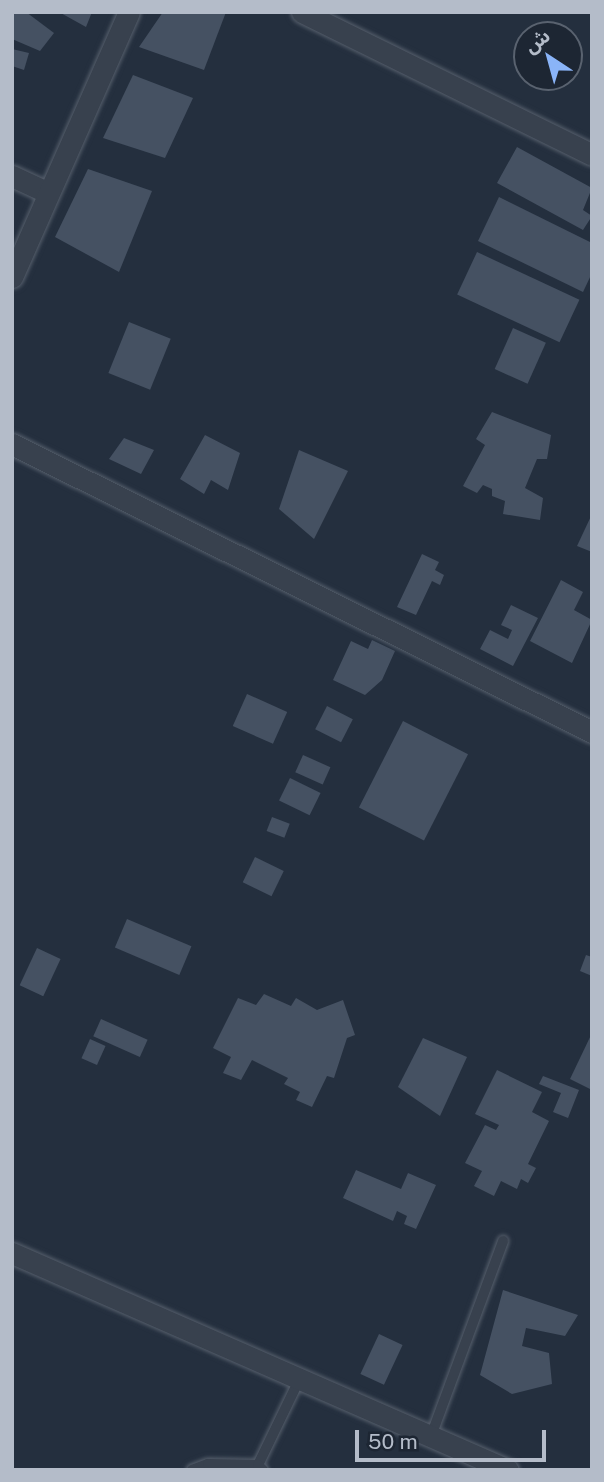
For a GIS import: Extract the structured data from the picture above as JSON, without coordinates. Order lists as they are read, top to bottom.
{
  "scale_bar": "50 m",
  "north": "top left"
}
